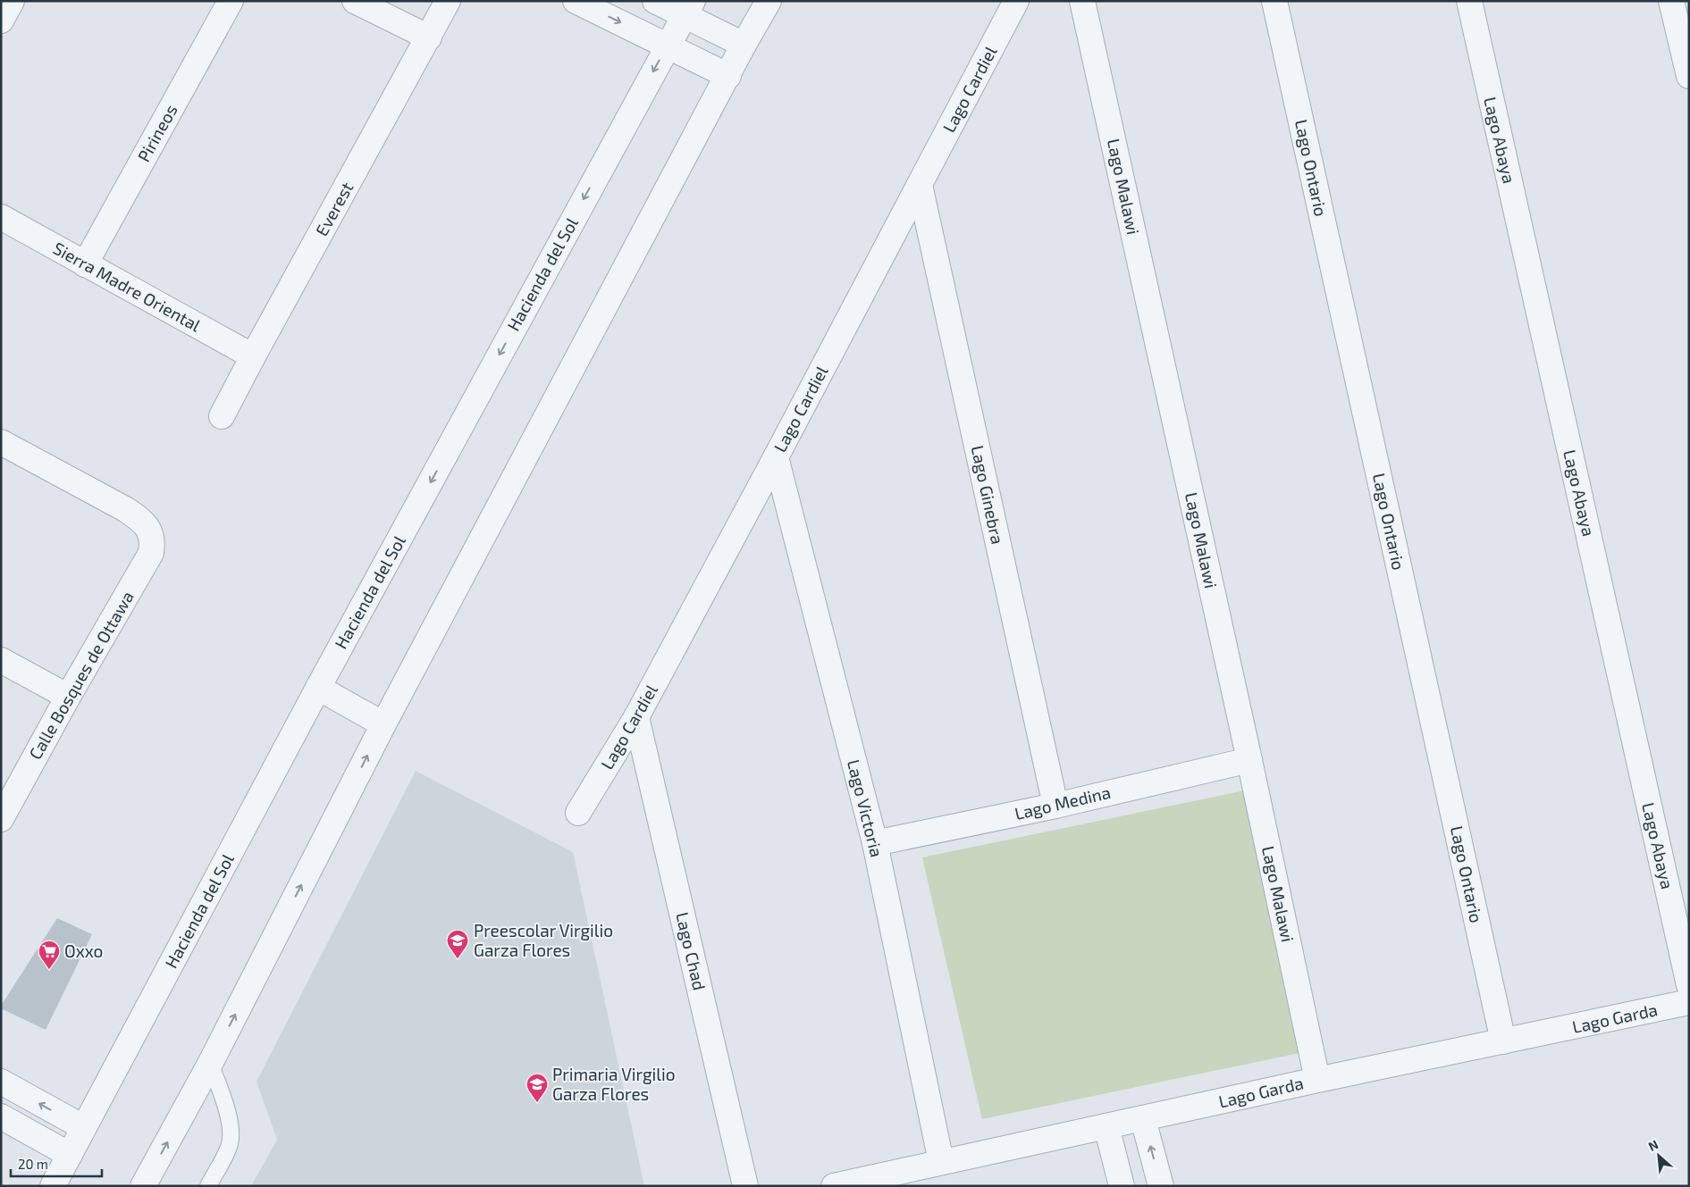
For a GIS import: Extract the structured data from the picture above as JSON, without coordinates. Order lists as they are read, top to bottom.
{
  "streets": {
    "street": [
      "Lago Cardiel",
      "Pirineos",
      "Lago Abaya",
      "Lago Ontario",
      "Lago Malawi",
      "Everest",
      "Hacienda del Sol",
      "Sierra Madre Oriental",
      "Lago Ginebra",
      "Calle Bosques de Ottawa",
      "Lago Medina",
      "Lago Victoria",
      "Lago Chad",
      "Lago Garda"
    ]
  },
  "crossings": [
    ["Lago Cardiel", "Lago Ginebra"],
    ["Lago Cardiel", "Lago Victoria"],
    ["Lago Cardiel", "Lago Chad"],
    ["Pirineos", "Sierra Madre Oriental"],
    ["Lago Ontario", "Lago Garda"],
    ["Lago Malawi", "Lago Medina"],
    ["Lago Malawi", "Lago Garda"],
    ["Everest", "Sierra Madre Oriental"],
    ["Lago Ginebra", "Lago Medina"],
    ["Lago Medina", "Lago Victoria"],
    ["Lago Victoria", "Lago Garda"]
  ],
  "places": {
    "school or university": ["Preescolar Virgilio Garza Flores", "Primaria Virgilio Garza Flores"],
    "supermarket": ["Oxxo"]
  },
  "scale_bar": "20 m",
  "north": "top left"
}
